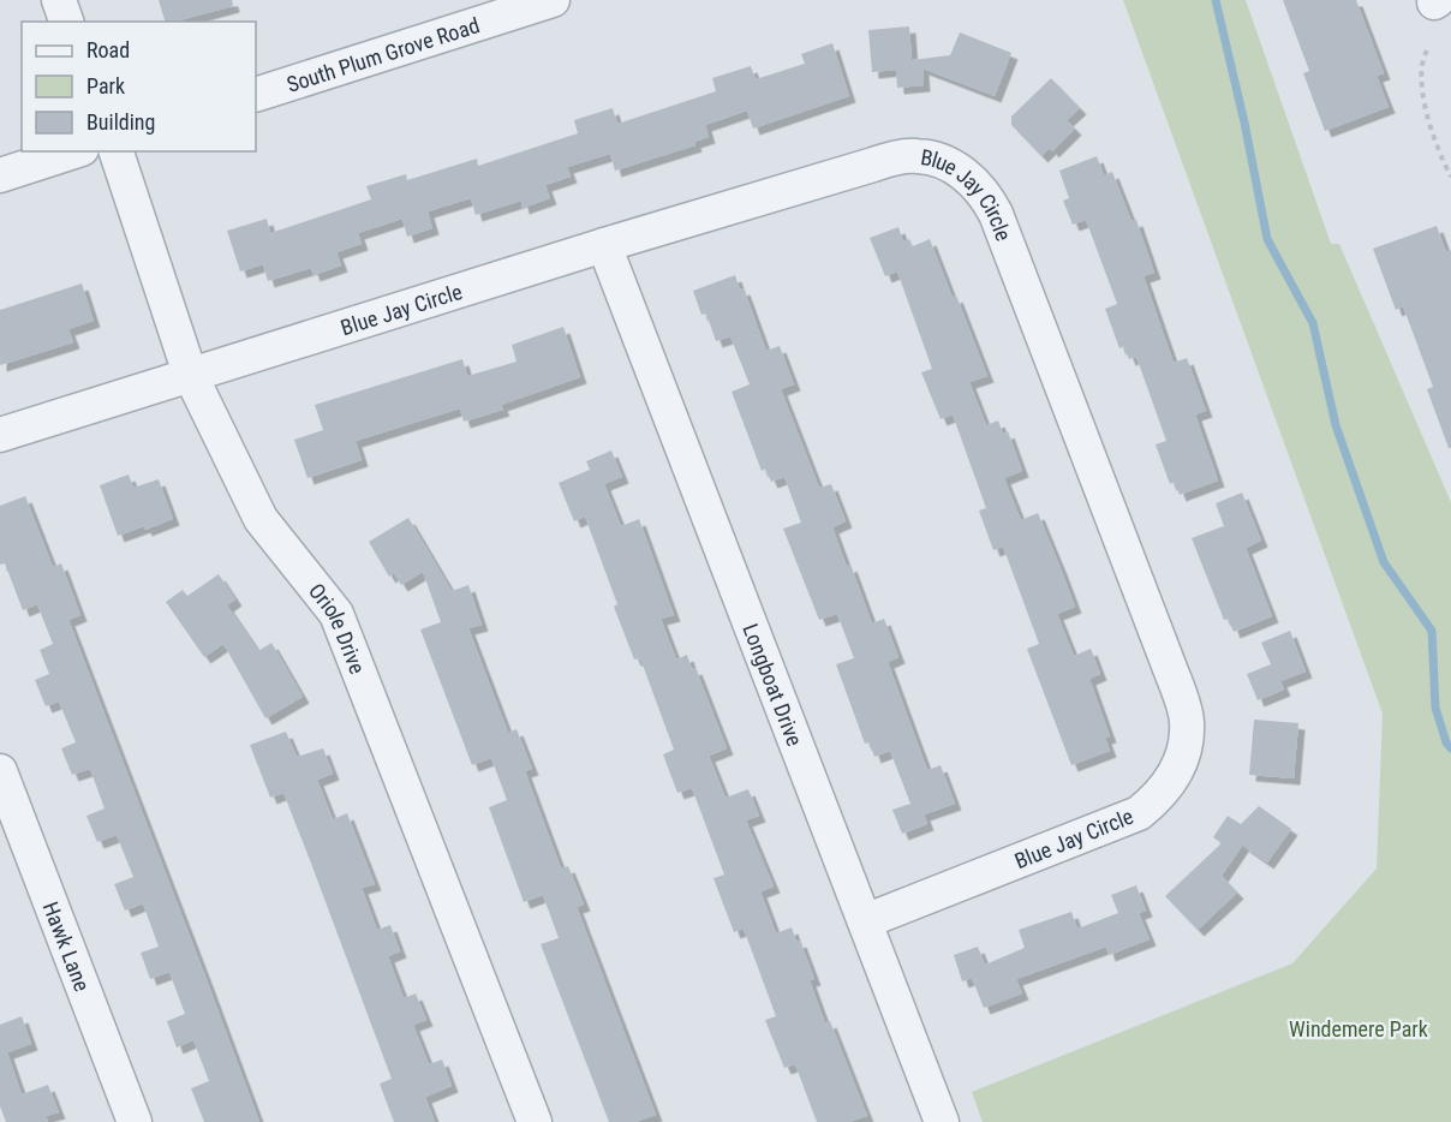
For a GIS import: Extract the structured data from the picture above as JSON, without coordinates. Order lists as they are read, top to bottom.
{
  "streets": {
    "street": [
      "South Plum Grove Road",
      "Blue Jay Circle",
      "Oriole Drive",
      "Longboat Drive",
      "Hawk Lane"
    ]
  },
  "crossings": [
    ["Blue Jay Circle", "Oriole Drive"],
    ["Blue Jay Circle", "Longboat Drive"]
  ],
  "parks": ["Windemere Park"],
  "legend": ["Road", "Park", "Building"]
}
